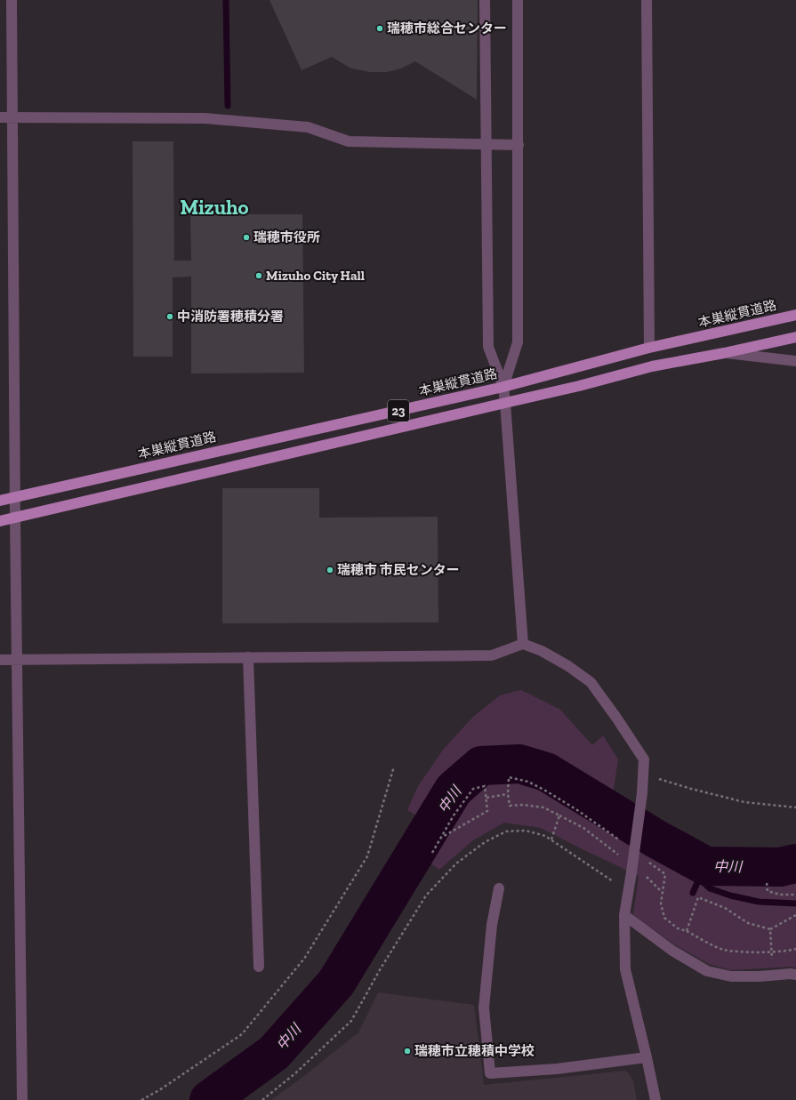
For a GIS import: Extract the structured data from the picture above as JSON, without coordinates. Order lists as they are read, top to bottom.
{
  "streets": {
    "main road": ["本巣縦貫道路", "23"]
  },
  "districts": ["Mizuho"],
  "water": ["中川"],
  "places": [
    "瑞穂市総合センター",
    "瑞穂市役所",
    "Mizuho City Hall",
    "中消防署穂積分署",
    "瑞穂市 市民センター",
    "瑞穂市立穂積中学校"
  ]
}
